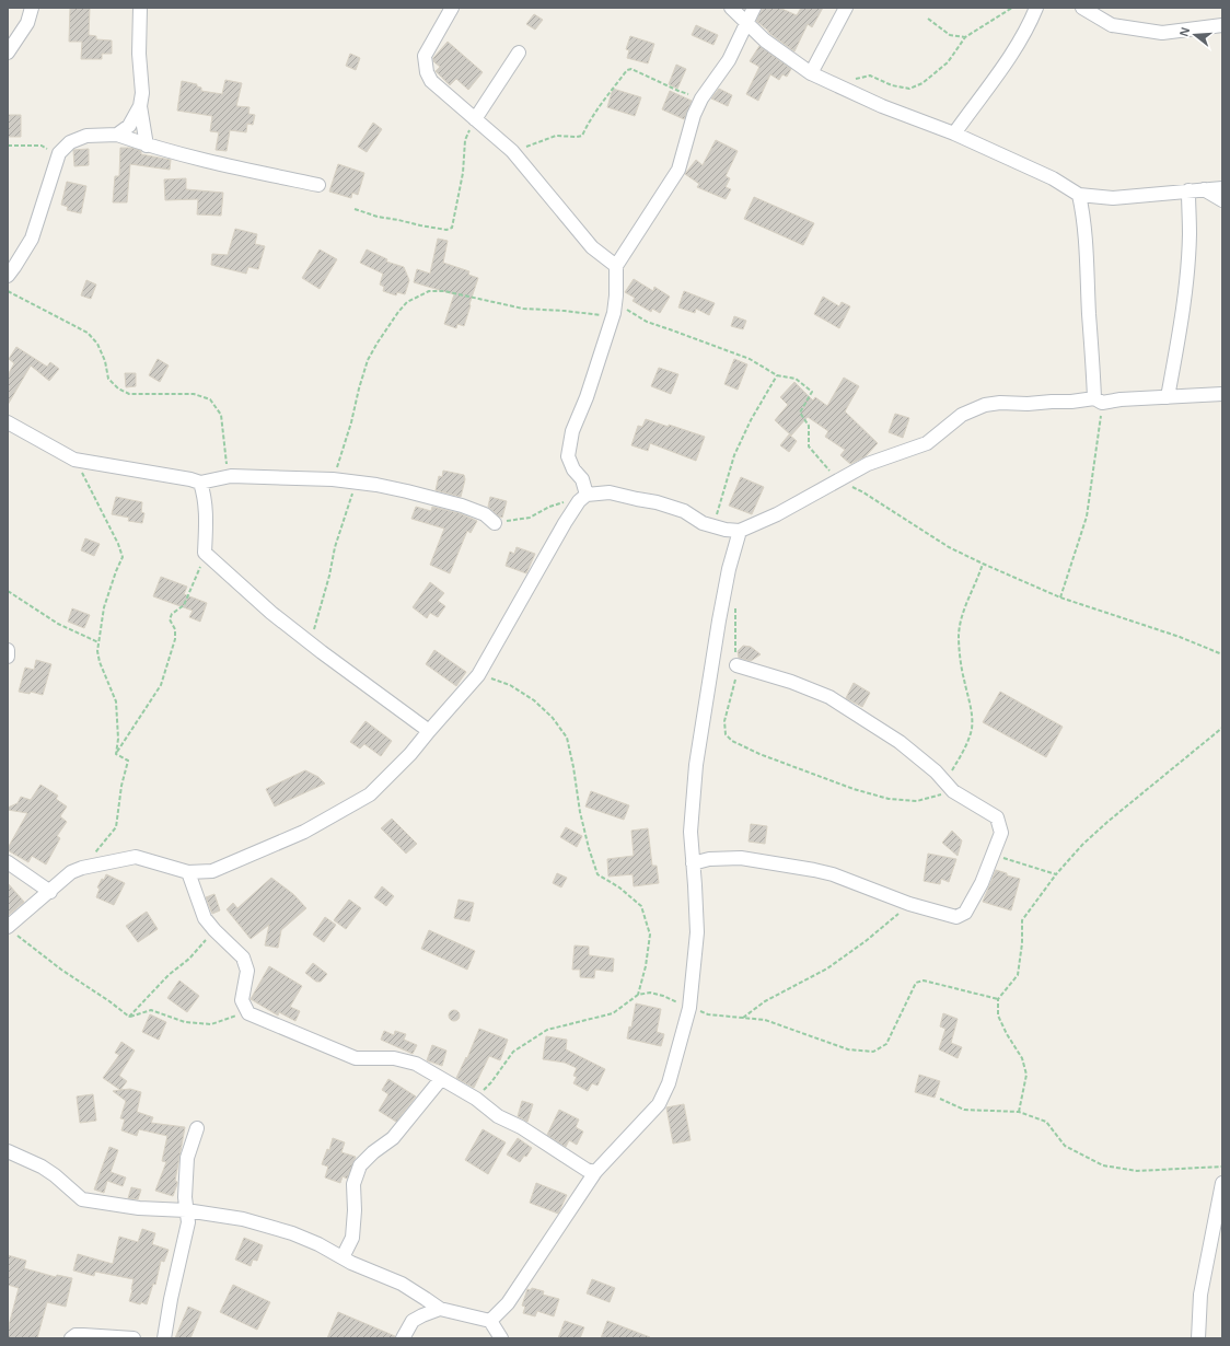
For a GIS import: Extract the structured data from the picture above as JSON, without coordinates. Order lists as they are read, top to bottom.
{
  "north": "left"
}
